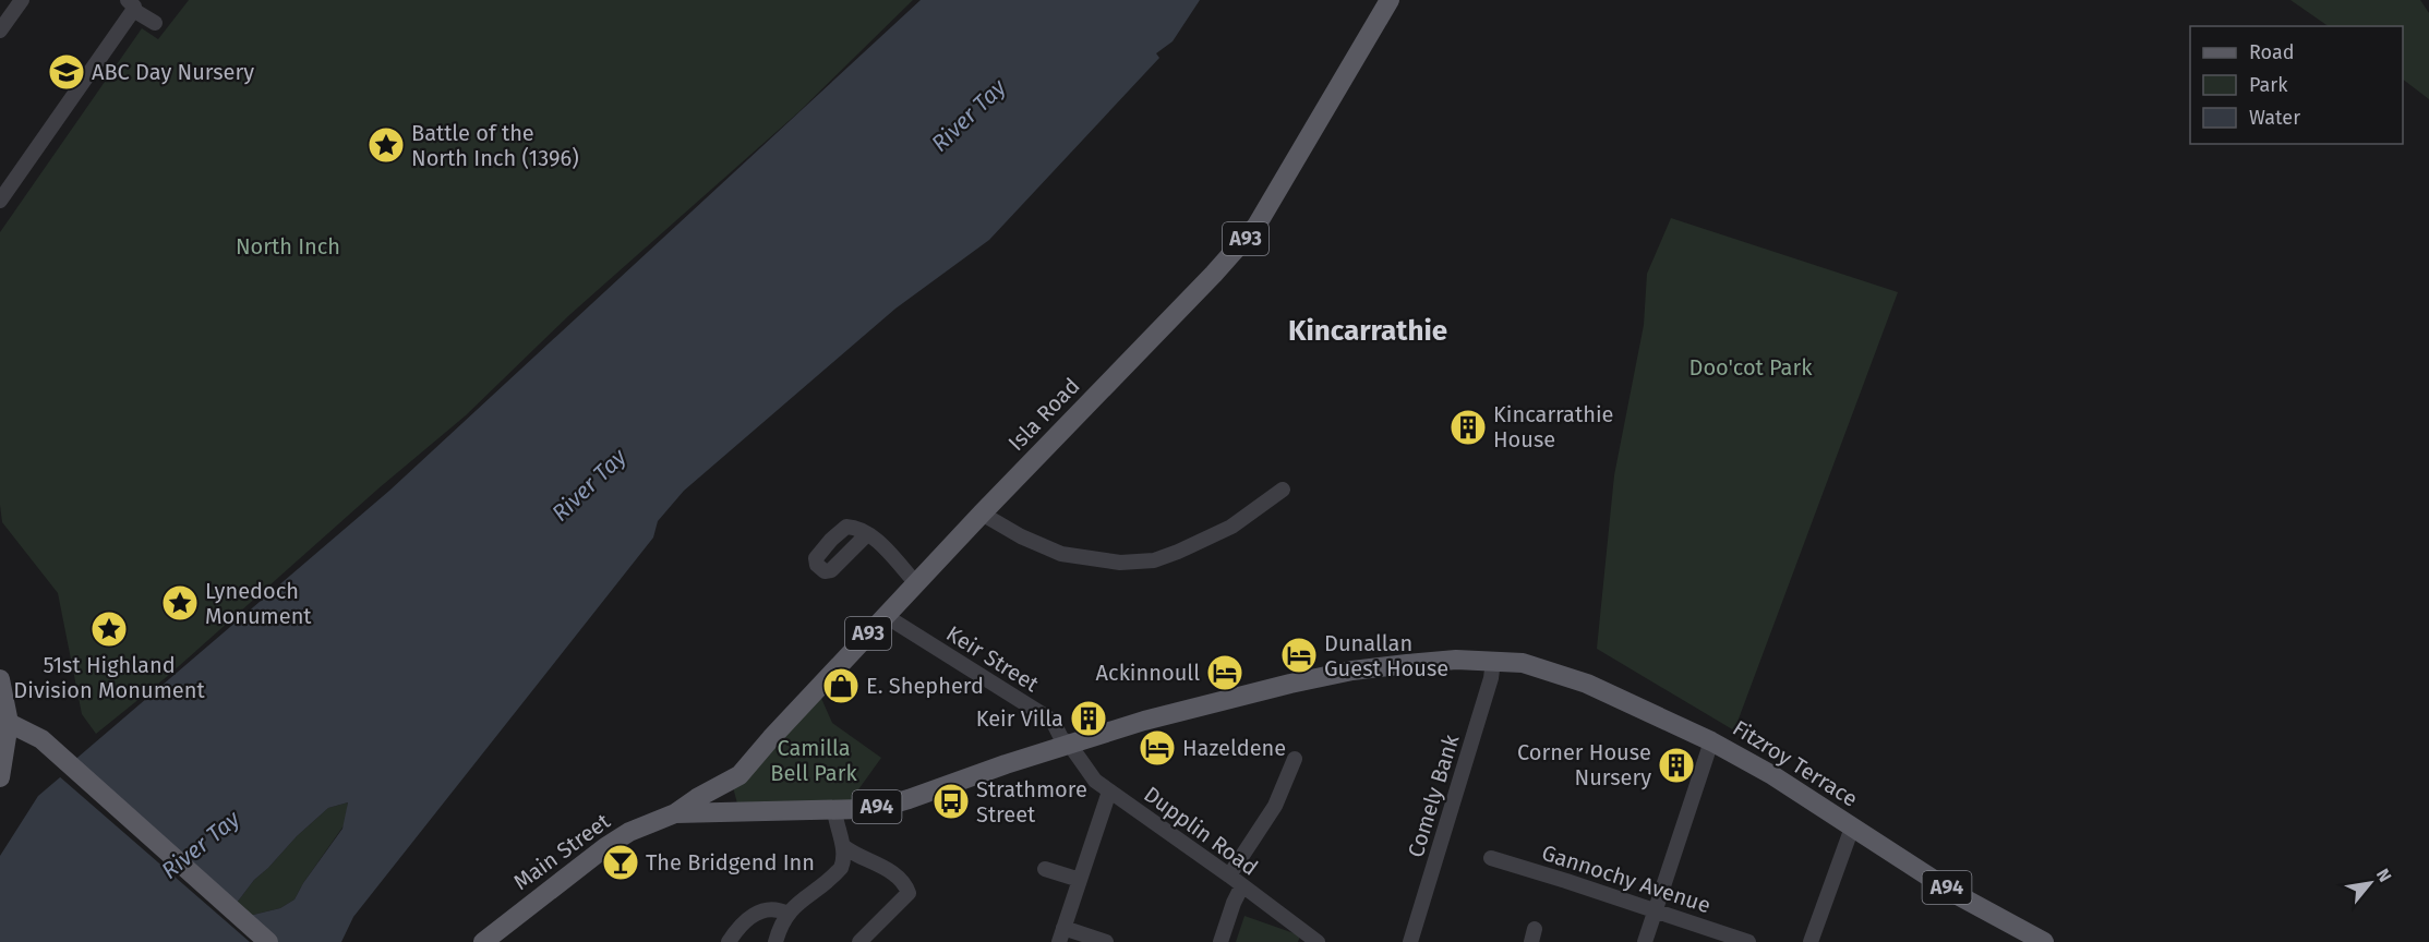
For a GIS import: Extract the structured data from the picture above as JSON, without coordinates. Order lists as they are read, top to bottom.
{
  "streets": {
    "main road": [
      "A93",
      "Isla Road",
      "Fitzroy Terrace",
      "A94",
      "Main Street"
    ],
    "street": [
      "Keir Street",
      "Comely Bank",
      "Dupplin Road",
      "Gannochy Avenue"
    ]
  },
  "crossings": [
    ["Isla Road", "Keir Street"],
    ["Isla Road", "A94"],
    ["Isla Road", "Main Street"],
    ["Keir Street", "A94"],
    ["Keir Street", "Dupplin Road"],
    ["Fitzroy Terrace", "A94"],
    ["Comely Bank", "A94"],
    ["A94", "Dupplin Road"],
    ["A94", "Main Street"]
  ],
  "districts": ["Kincarrathie"],
  "water": ["River Tay"],
  "parks": ["North Inch", "Doo'cot Park", "Camilla Bell Park"],
  "places": {
    "school or university": ["ABC Day Nursery"],
    "place": ["Battle of the North Inch (1396)", "Lynedoch Monument", "51st Highland Division Monument"],
    "building": ["Kincarrathie House", "Keir Villa", "Corner House Nursery"],
    "hotel": ["Dunallan Guest House", "Ackinnoull", "Hazeldene"],
    "shop": ["E. Shepherd"],
    "bus stop": ["Strathmore Street"],
    "bar": ["The Bridgend Inn"]
  },
  "legend": ["Road", "Park", "Water"],
  "north": "top right"
}
